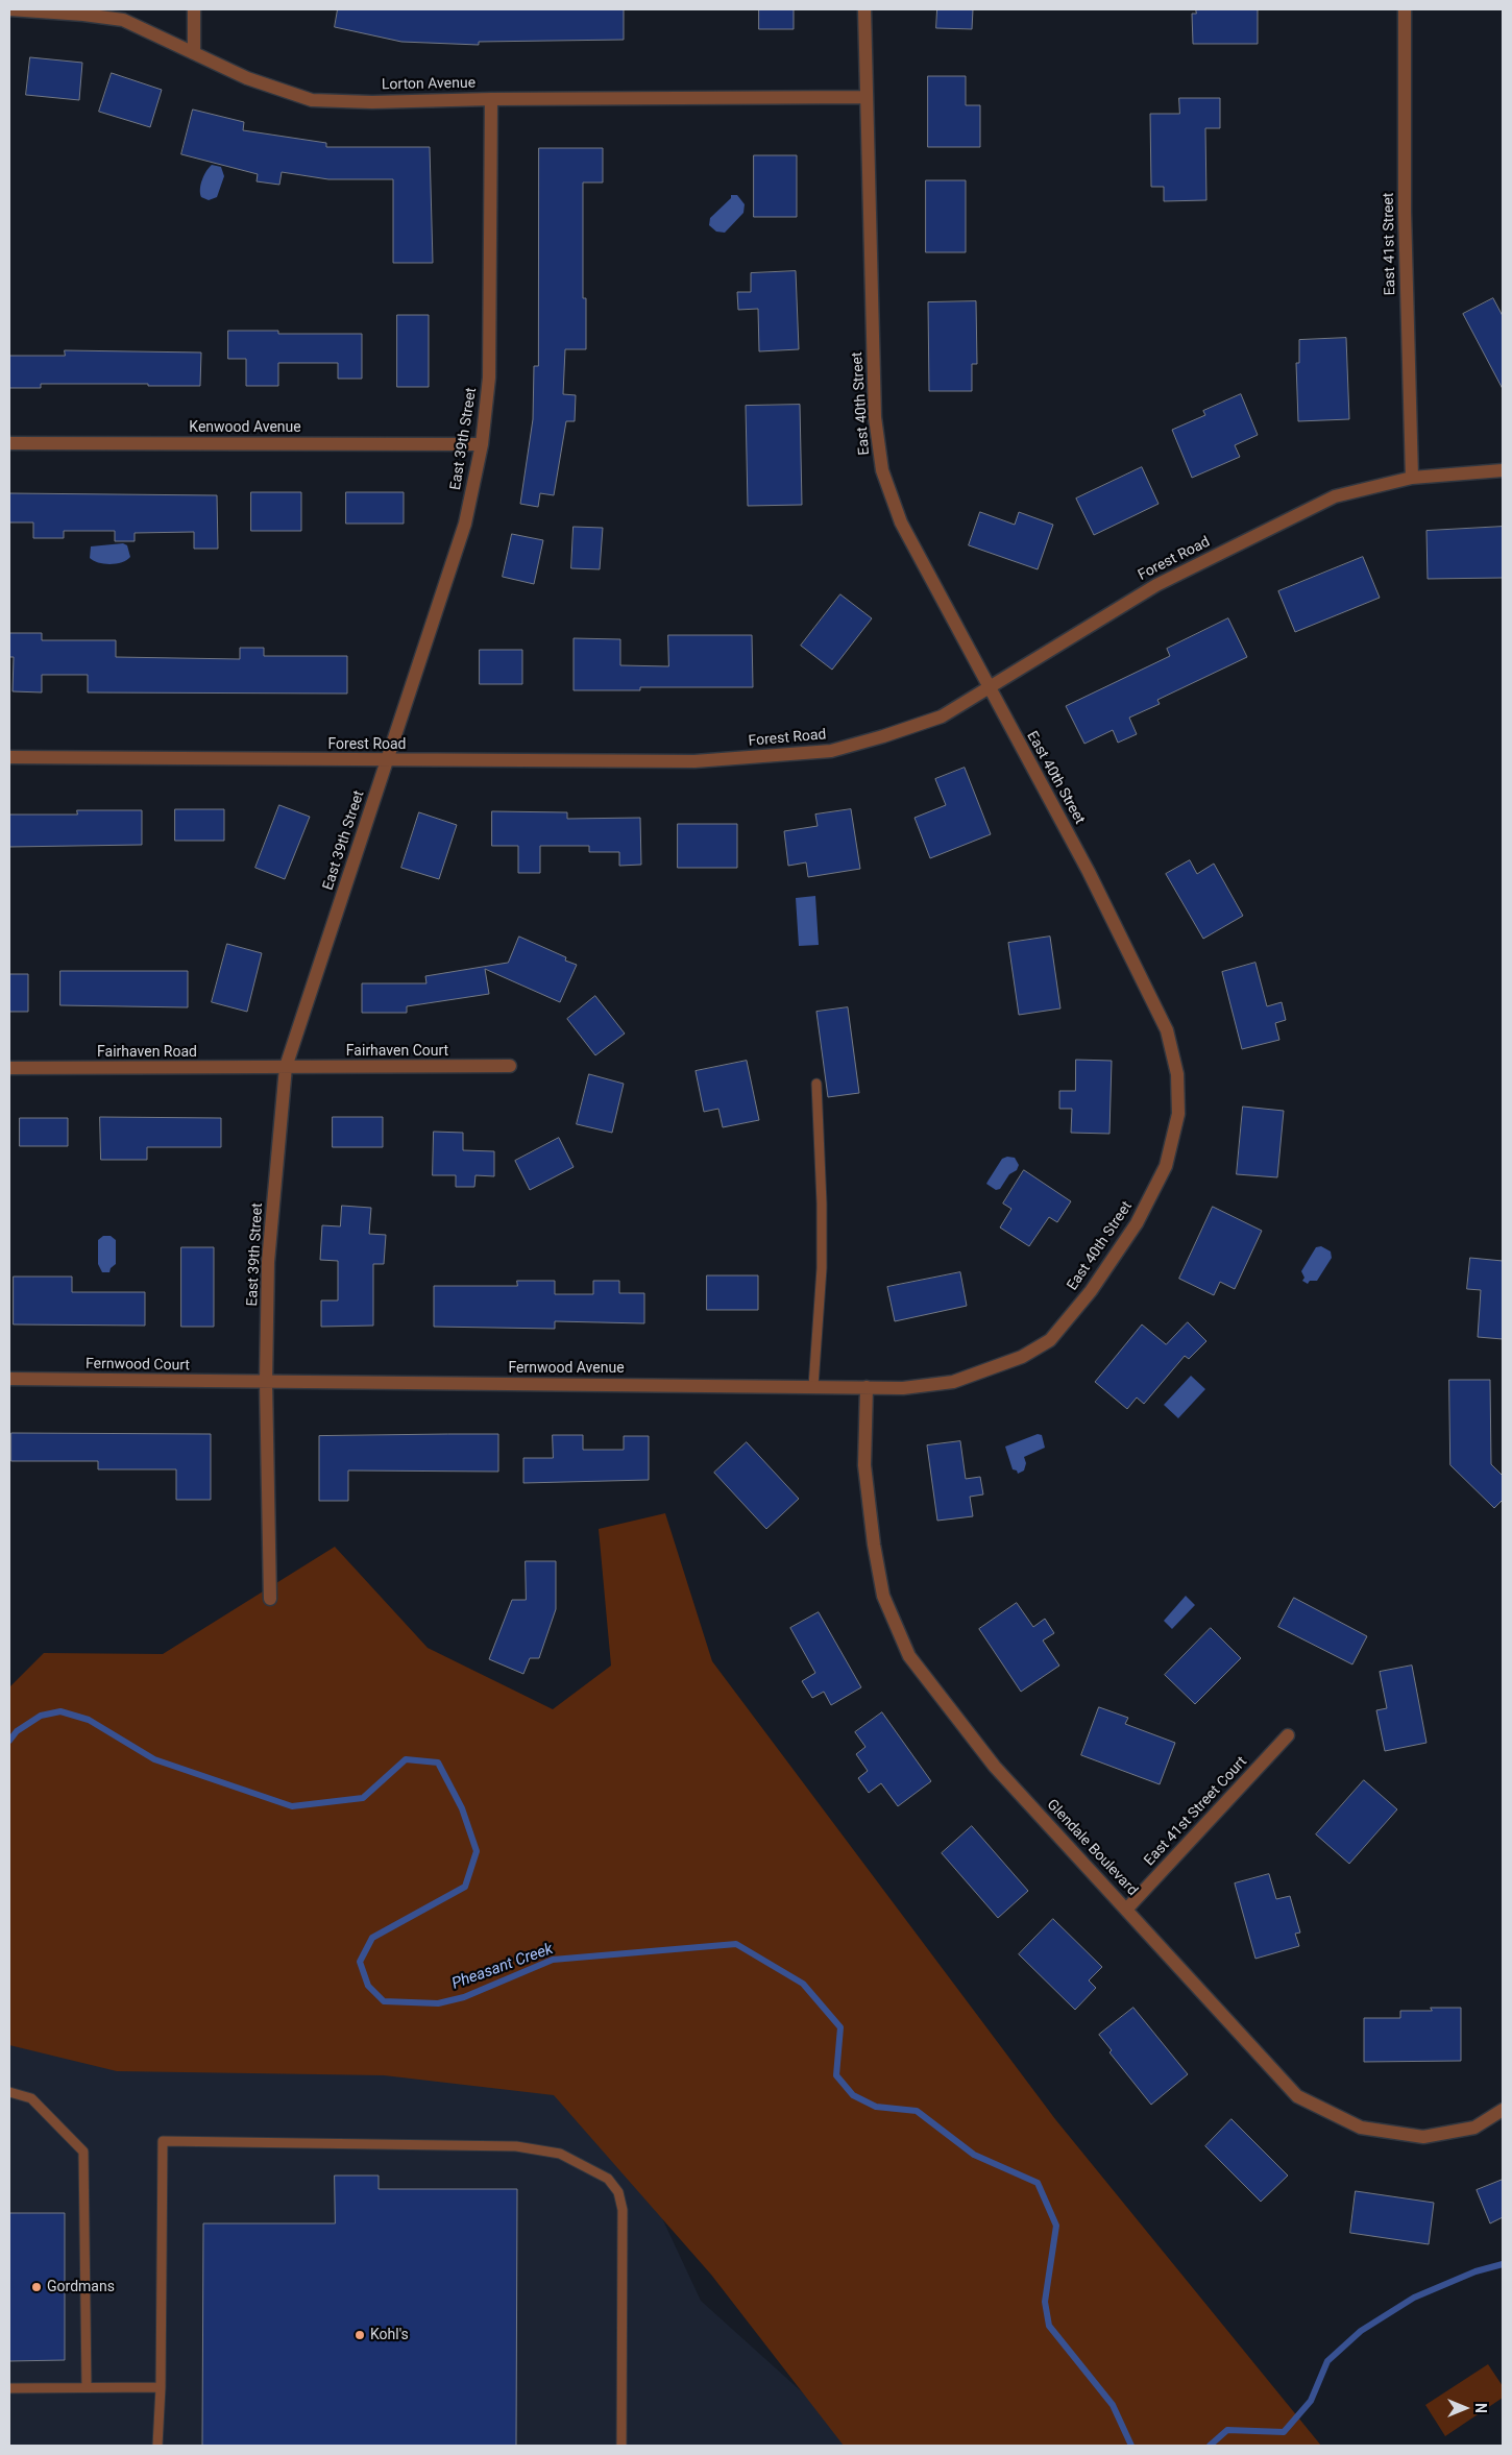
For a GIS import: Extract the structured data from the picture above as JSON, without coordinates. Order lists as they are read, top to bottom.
{
  "streets": {
    "street": [
      "Lorton Avenue",
      "East 41st Street",
      "East 40th Street",
      "Kenwood Avenue",
      "East 39th Street",
      "Forest Road",
      "Fairhaven Court",
      "Fairhaven Road",
      "Fernwood Court",
      "Fernwood Avenue",
      "East 41st Street Court",
      "Glendale Boulevard"
    ]
  },
  "crossings": [
    ["Lorton Avenue", "East 40th Street"],
    ["Lorton Avenue", "East 39th Street"],
    ["East 41st Street", "Forest Road"],
    ["East 40th Street", "Forest Road"],
    ["East 40th Street", "Fernwood Avenue"],
    ["East 40th Street", "Glendale Boulevard"],
    ["Kenwood Avenue", "East 39th Street"],
    ["East 39th Street", "Forest Road"],
    ["East 39th Street", "Fairhaven Court"],
    ["East 39th Street", "Fairhaven Road"],
    ["East 39th Street", "Fernwood Court"],
    ["East 39th Street", "Fernwood Avenue"],
    ["Fairhaven Court", "Fairhaven Road"],
    ["Fernwood Court", "Fernwood Avenue"],
    ["Fernwood Avenue", "Glendale Boulevard"],
    ["East 41st Street Court", "Glendale Boulevard"]
  ],
  "water": ["Pheasant Creek"],
  "places": ["Gordmans", "Kohl's"],
  "north": "right"
}
